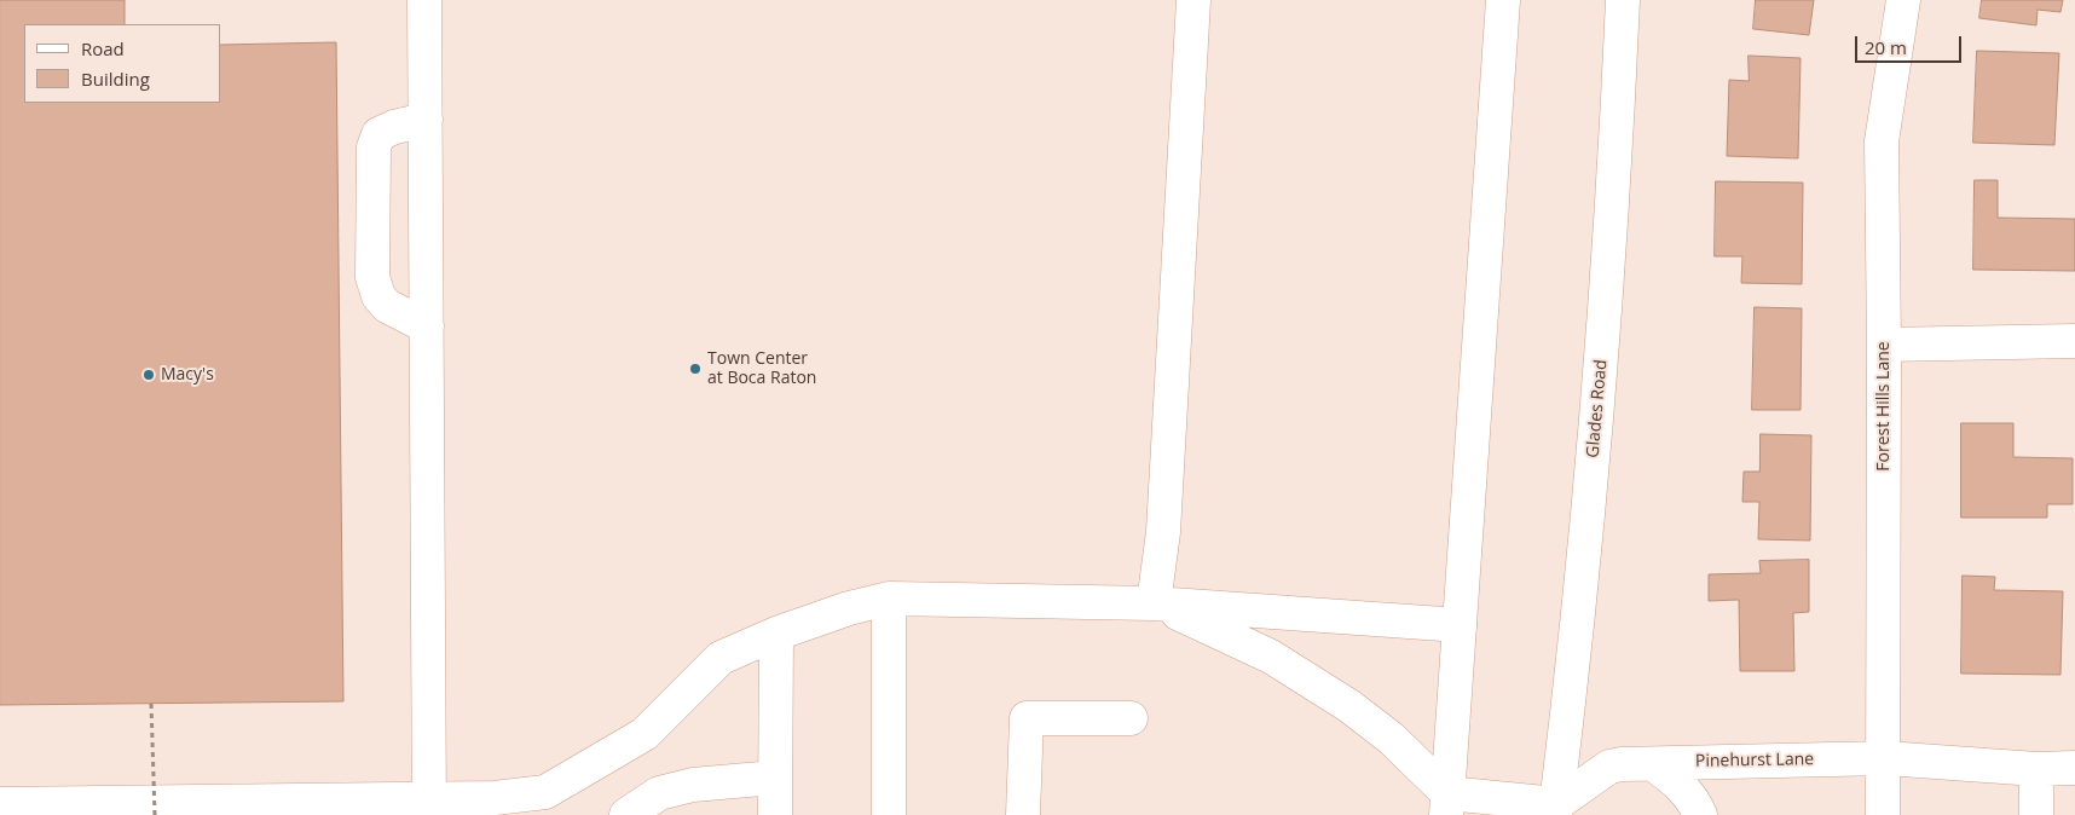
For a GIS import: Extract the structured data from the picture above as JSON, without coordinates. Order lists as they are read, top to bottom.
{
  "streets": {
    "street": ["Forest Hills Lane", "Glades Road", "Pinehurst Lane"]
  },
  "crossings": [
    ["Forest Hills Lane", "Pinehurst Lane"],
    ["Glades Road", "Pinehurst Lane"]
  ],
  "places": ["Town Center at Boca Raton", "Macy's"],
  "legend": ["Road", "Building"],
  "scale_bar": "20 m"
}
